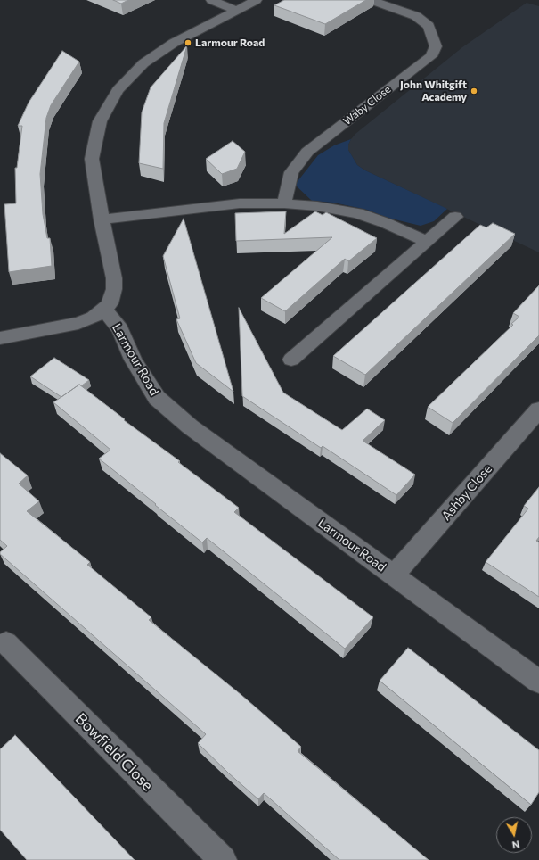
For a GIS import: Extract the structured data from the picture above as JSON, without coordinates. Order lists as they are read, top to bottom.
{
  "streets": {
    "street": [
      "Waby Close",
      "Larmour Road",
      "Ashby Close",
      "Bowfield Close"
    ]
  },
  "crossings": [
    ["Larmour Road", "Ashby Close"]
  ],
  "places": ["Larmour Road", "John Whitgift Academy"],
  "north": "bottom"
}
